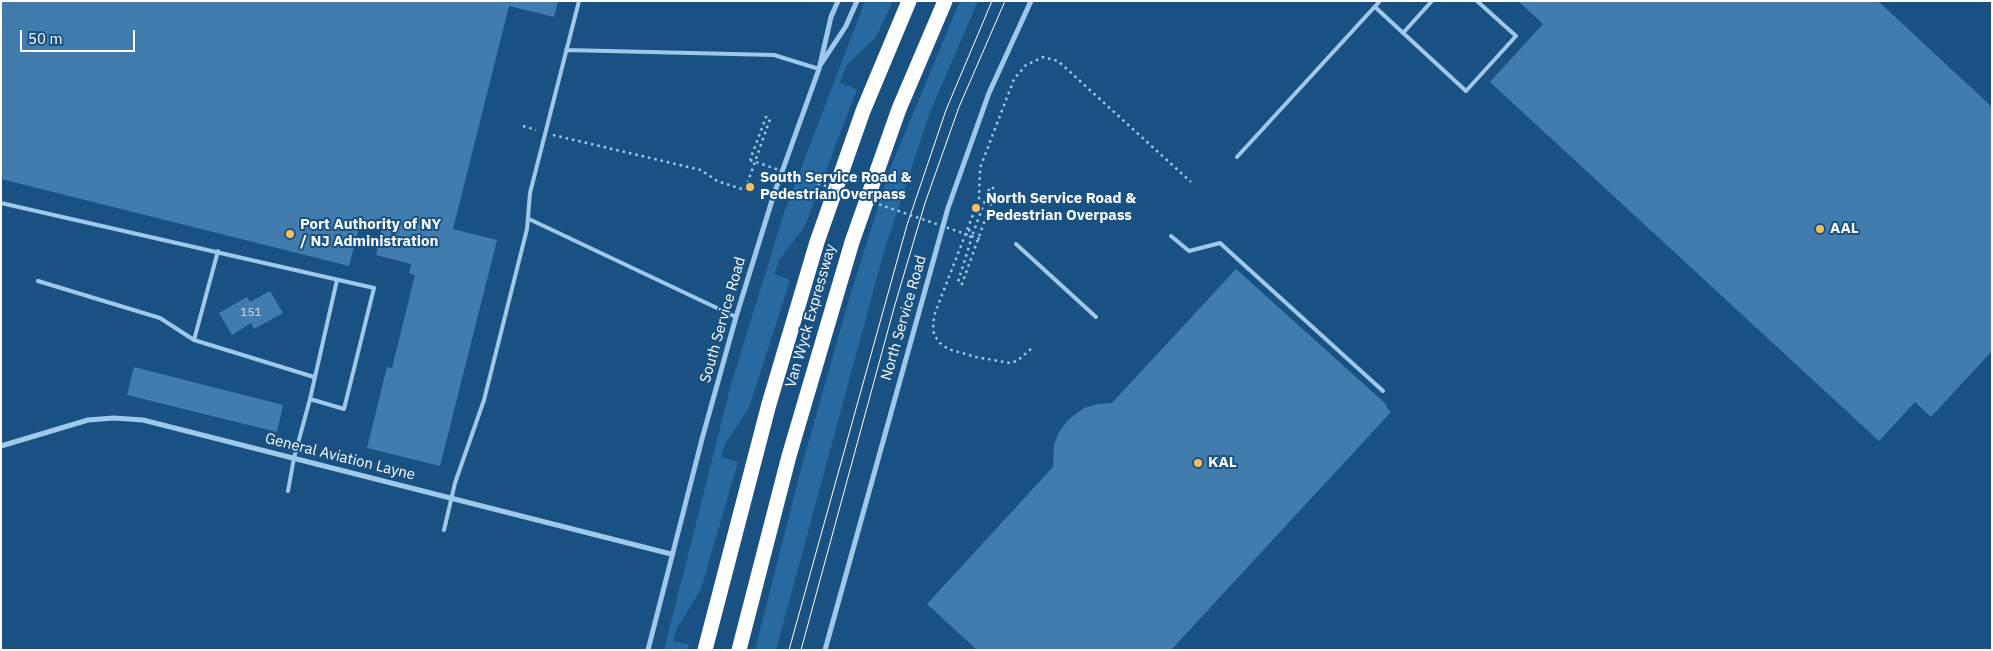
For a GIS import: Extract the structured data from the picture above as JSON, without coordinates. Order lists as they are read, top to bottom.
{
  "streets": {
    "highway": ["Van Wyck Expressway"],
    "street": ["North Service Road", "South Service Road", "General Aviation Layne"]
  },
  "crossings": [
    ["South Service Road", "General Aviation Layne"]
  ],
  "places": [
    "South Service Road & Pedestrian Overpass",
    "North Service Road & Pedestrian Overpass",
    "AAL",
    "Port Authority of NY / NJ Administration",
    "KAL"
  ],
  "house_numbers": ["151"],
  "scale_bar": "50 m"
}
